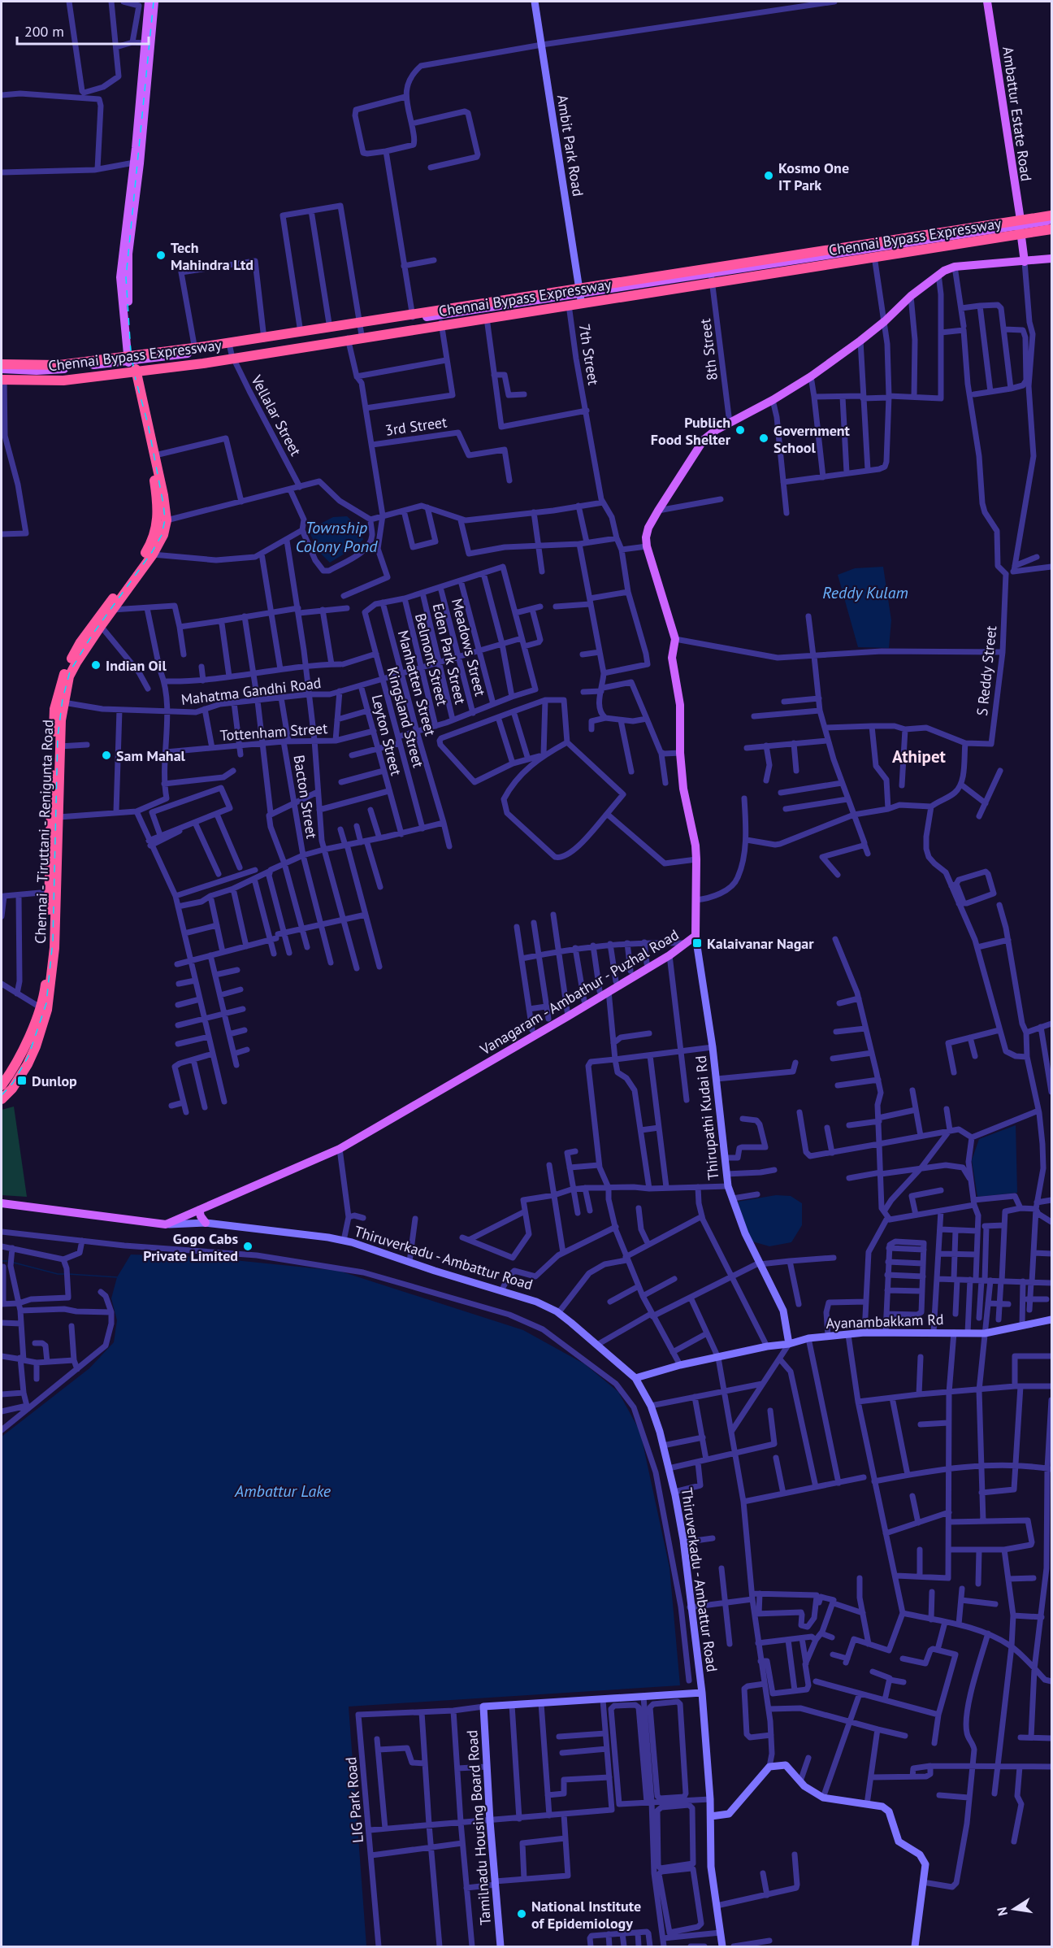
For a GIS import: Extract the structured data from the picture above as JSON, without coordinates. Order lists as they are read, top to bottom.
{
  "streets": {
    "highway": ["Chennai Bypass Expressway", "Chennai - Tiruttani - Renigunta Road"],
    "main road": ["Ambattur Estate Road", "Vanagaram - Ambathur - Puzhal Road"],
    "street": [
      "Ambit Park Road",
      "8th Street",
      "7th Street",
      "Vellalar Street",
      "3rd Street",
      "Meadows Street",
      "Eden Park Street",
      "Belmont Street",
      "S Reddy Street",
      "Manhatten Street",
      "Mahatma Gandhi Road",
      "Kingsland Street",
      "Tottenham Street",
      "Leyton Street",
      "Bacton Street",
      "Thirupathi Kudai Rd",
      "Thiruverkadu - Ambattur Road",
      "Ayanambakkam Rd",
      "LIG Park Road",
      "Tamilnadu Housing Board Road"
    ]
  },
  "crossings": [
    ["Ambattur Estate Road", "Vanagaram - Ambathur - Puzhal Road"],
    ["8th Street", "Vanagaram - Ambathur - Puzhal Road"],
    ["Meadows Street", "Mahatma Gandhi Road"],
    ["Eden Park Street", "Mahatma Gandhi Road"],
    ["Belmont Street", "Mahatma Gandhi Road"],
    ["Manhatten Street", "Mahatma Gandhi Road"],
    ["Manhatten Street", "Kingsland Street"],
    ["Mahatma Gandhi Road", "Kingsland Street"],
    ["Mahatma Gandhi Road", "Tottenham Street"],
    ["Mahatma Gandhi Road", "Leyton Street"],
    ["Mahatma Gandhi Road", "Bacton Street"],
    ["Mahatma Gandhi Road", "Chennai - Tiruttani - Renigunta Road"],
    ["Tottenham Street", "Bacton Street"],
    ["Vanagaram - Ambathur - Puzhal Road", "Thirupathi Kudai Rd"],
    ["Vanagaram - Ambathur - Puzhal Road", "Thiruverkadu - Ambattur Road"],
    ["Thirupathi Kudai Rd", "Ayanambakkam Rd"],
    ["Thiruverkadu - Ambattur Road", "Ayanambakkam Rd"]
  ],
  "districts": ["Athipet"],
  "water": ["Township Colony Pond", "Reddy Kulam", "Ambattur Lake"],
  "places": {
    "other": [
      "Kosmo One IT Park",
      "Tech Mahindra Ltd",
      "Publich Food Shelter",
      "Government School",
      "Indian Oil",
      "Sam Mahal",
      "Gogo Cabs Private Limited",
      "National Institute of Epidemiology"
    ],
    "transit": ["Kalaivanar Nagar", "Dunlop"]
  },
  "scale_bar": "200 m",
  "north": "left"
}
